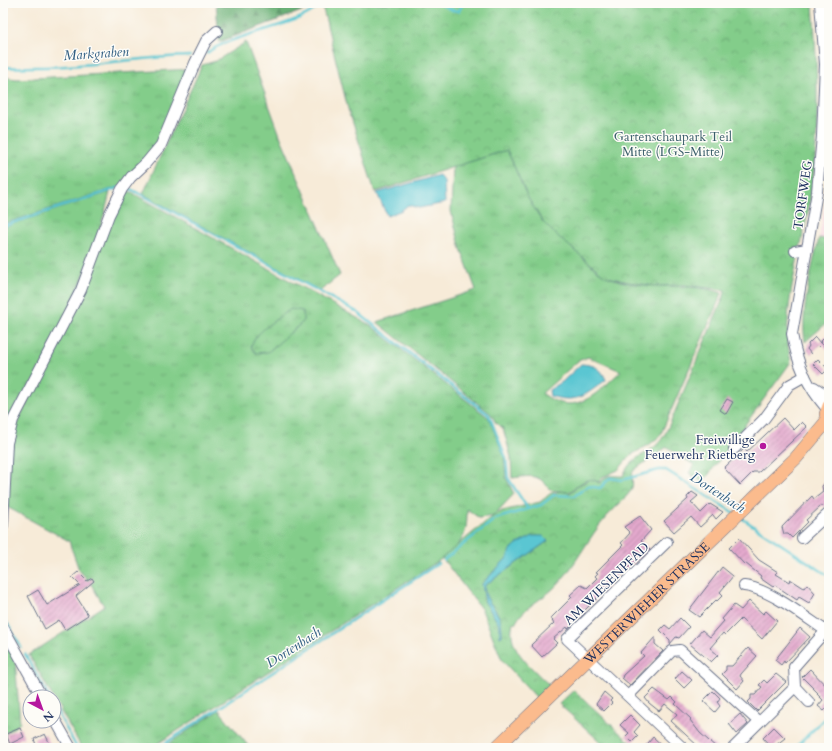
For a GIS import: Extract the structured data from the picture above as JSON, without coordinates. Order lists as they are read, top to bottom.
{
  "streets": {
    "main road": ["WESTERWIEHER STRASSE"],
    "street": ["TORFWEG", "AM WIESENPFAD"]
  },
  "crossings": [
    ["TORFWEG", "WESTERWIEHER STRASSE"],
    ["AM WIESENPFAD", "WESTERWIEHER STRASSE"]
  ],
  "water": ["Markgraben", "Dortenbach"],
  "parks": ["Gartenschaupark Teil Mitte (LGS-Mitte)"],
  "places": ["Freiwillige Feuerwehr Rietberg"],
  "north": "bottom right"
}
